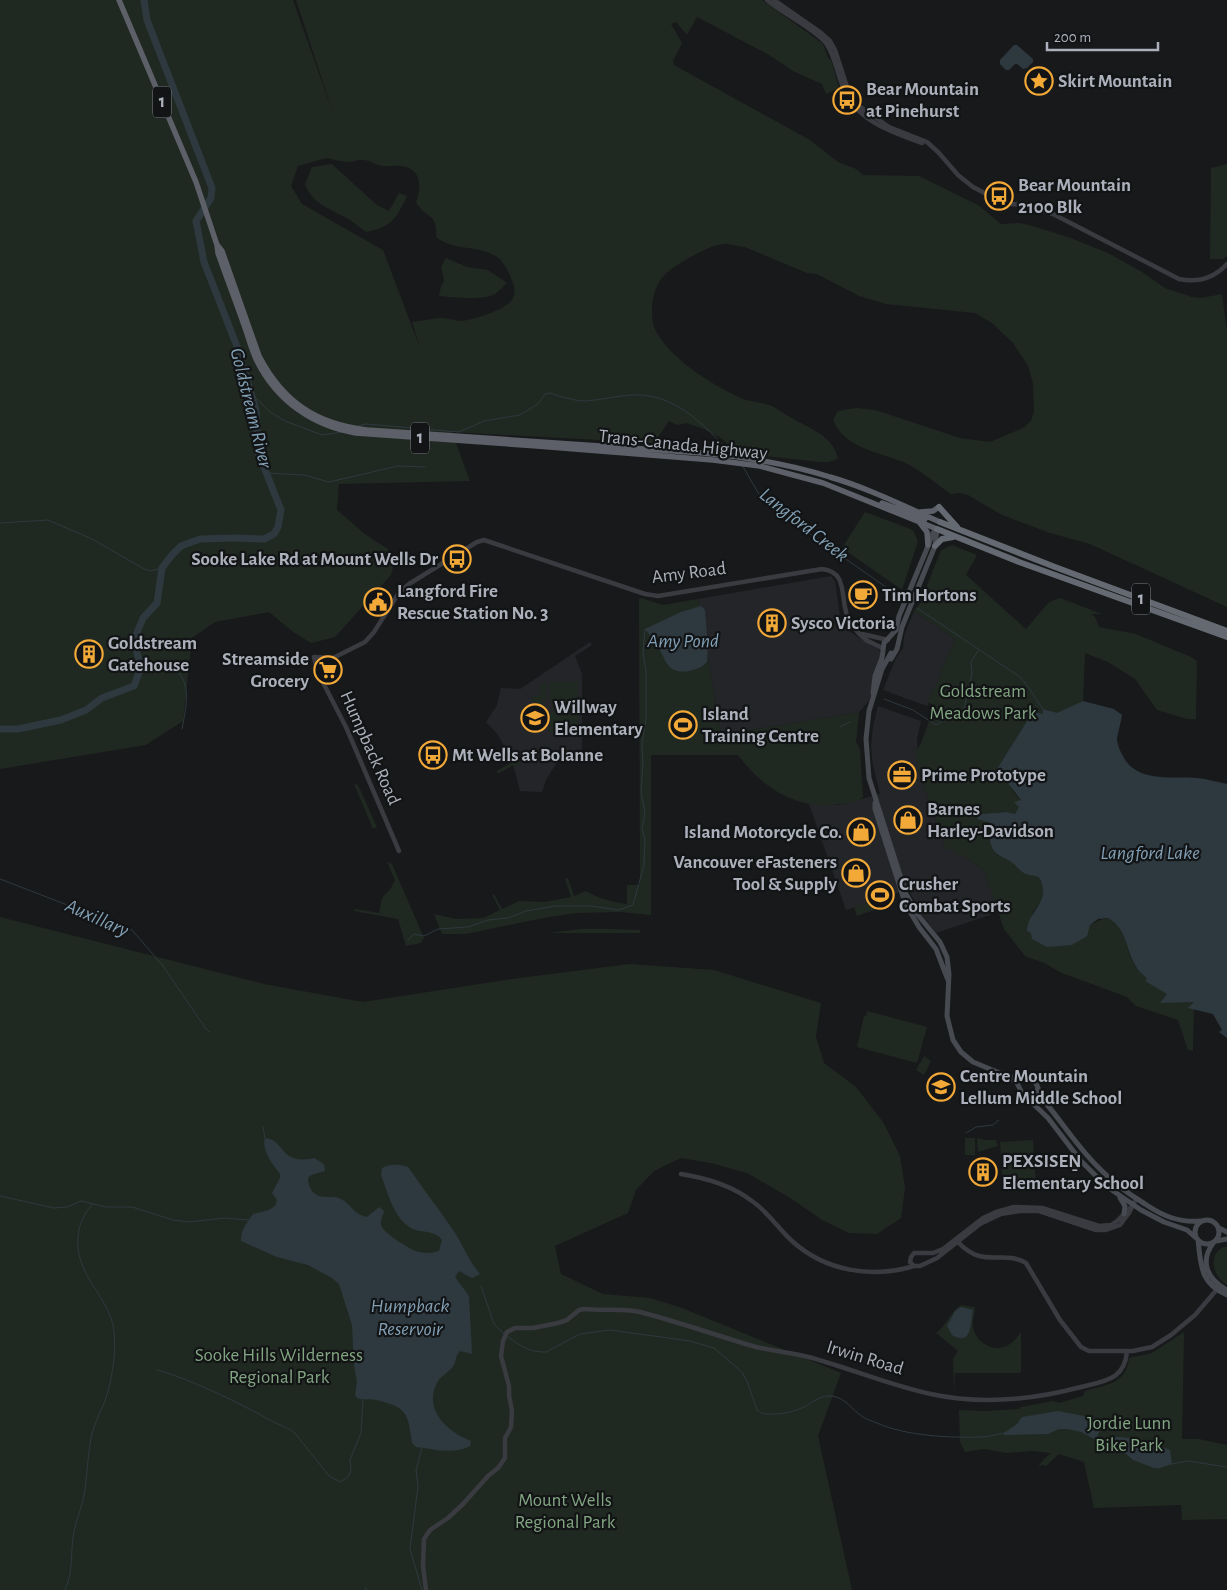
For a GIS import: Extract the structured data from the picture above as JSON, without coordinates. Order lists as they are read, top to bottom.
{
  "streets": {
    "highway": ["1", "Trans-Canada Highway"],
    "street": ["Amy Road", "Humpback Road", "Irwin Road"]
  },
  "crossings": [
    ["Amy Road", "Humpback Road"]
  ],
  "water": [
    "Goldstream River",
    "Langford Creek",
    "Amy Pond",
    "Langford Lake",
    "Auxillary",
    "Humpback Reservoir"
  ],
  "parks": [
    "Goldstream Meadows Park",
    "Sooke Hills Wilderness Regional Park",
    "Jordie Lunn Bike Park",
    "Mount Wells Regional Park"
  ],
  "places": {
    "place": ["Skirt Mountain"],
    "bus stop": [
      "Bear Mountain at Pinehurst",
      "Bear Mountain 2100 Blk",
      "Sooke Lake Rd at Mount Wells Dr",
      "Mt Wells at Bolanne"
    ],
    "cafe": ["Tim Hortons"],
    "public building": ["Langford Fire Rescue Station No. 3"],
    "building": ["Sysco Victoria", "Goldstream Gatehouse", "PEXSISEṈ Elementary School"],
    "supermarket": ["Streamside Grocery"],
    "school or university": ["Willway Elementary", "Centre Mountain Lellum Middle School"],
    "sports": ["Island Training Centre", "Crusher Combat Sports"],
    "office": ["Prime Prototype"],
    "shop": ["Barnes Harley-Davidson", "Island Motorcycle Co.", "Vancouver eFasteners Tool & Supply"]
  },
  "scale_bar": "200 m"
}
